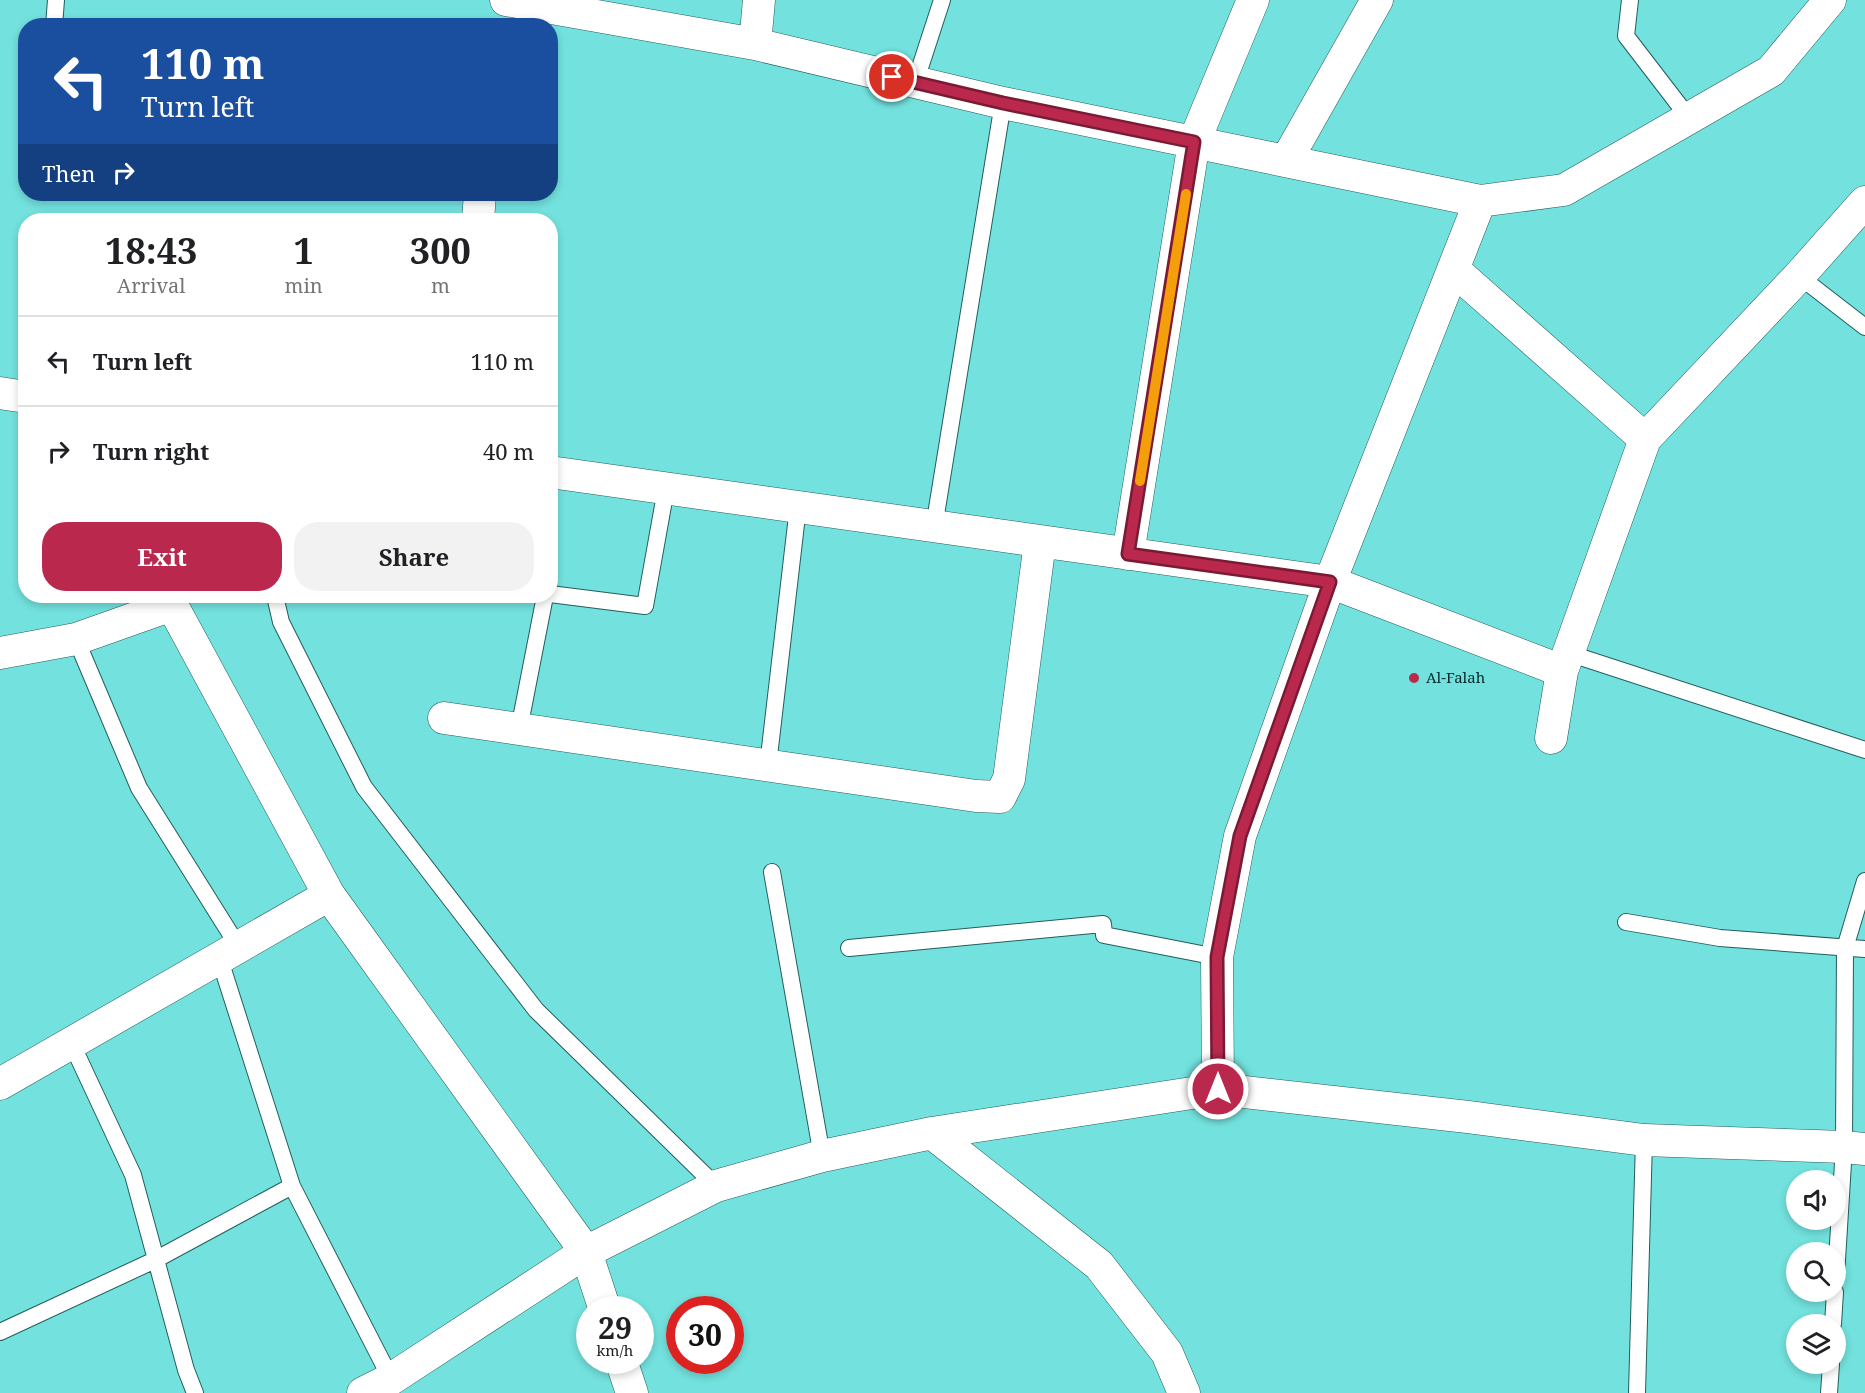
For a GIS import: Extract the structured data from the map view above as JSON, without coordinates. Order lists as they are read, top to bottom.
{
  "places": ["Al-Falah"],
  "page": {
    "turn": ["110 m", "Turn left"],
    "then": "Then",
    "eta": [
      "18:43",
      "Arrival",
      "1",
      "min",
      "300",
      "m"
    ],
    "list": [
      {
        "name": "Turn left",
        "value": "110 m"
      },
      {
        "name": "Turn right",
        "value": "40 m"
      }
    ],
    "buttons": ["Exit", "Share"],
    "speed": "29 km/h",
    "limit": "30"
  }
}
